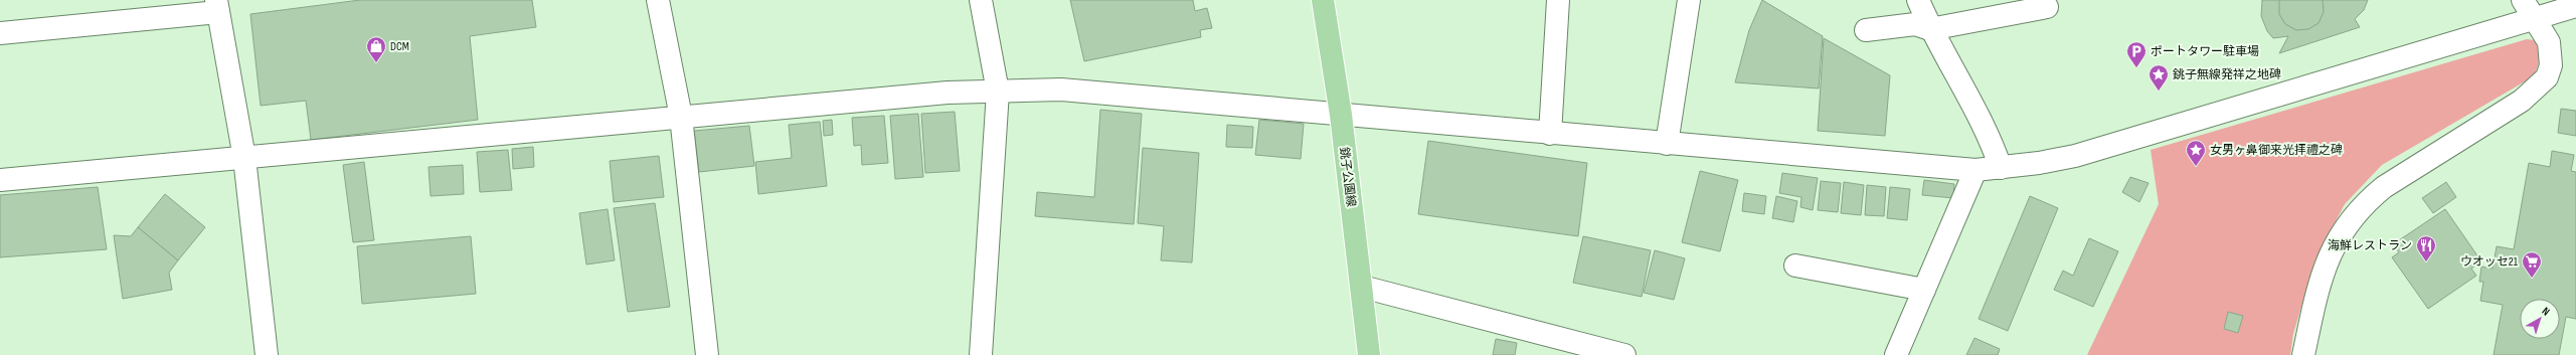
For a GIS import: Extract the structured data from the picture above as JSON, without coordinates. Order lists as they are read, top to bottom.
{
  "streets": {
    "main road": ["銚子公園線"]
  },
  "places": {
    "shop": ["DCM"],
    "parking": ["ポートタワー駐車場"],
    "place": ["銚子無線発祥之地碑", "女男ヶ鼻御来光拝禮之碑"],
    "restaurant": ["海鮮レストラン"],
    "supermarket": ["ウオッセ21"]
  },
  "north": "top right"
}
